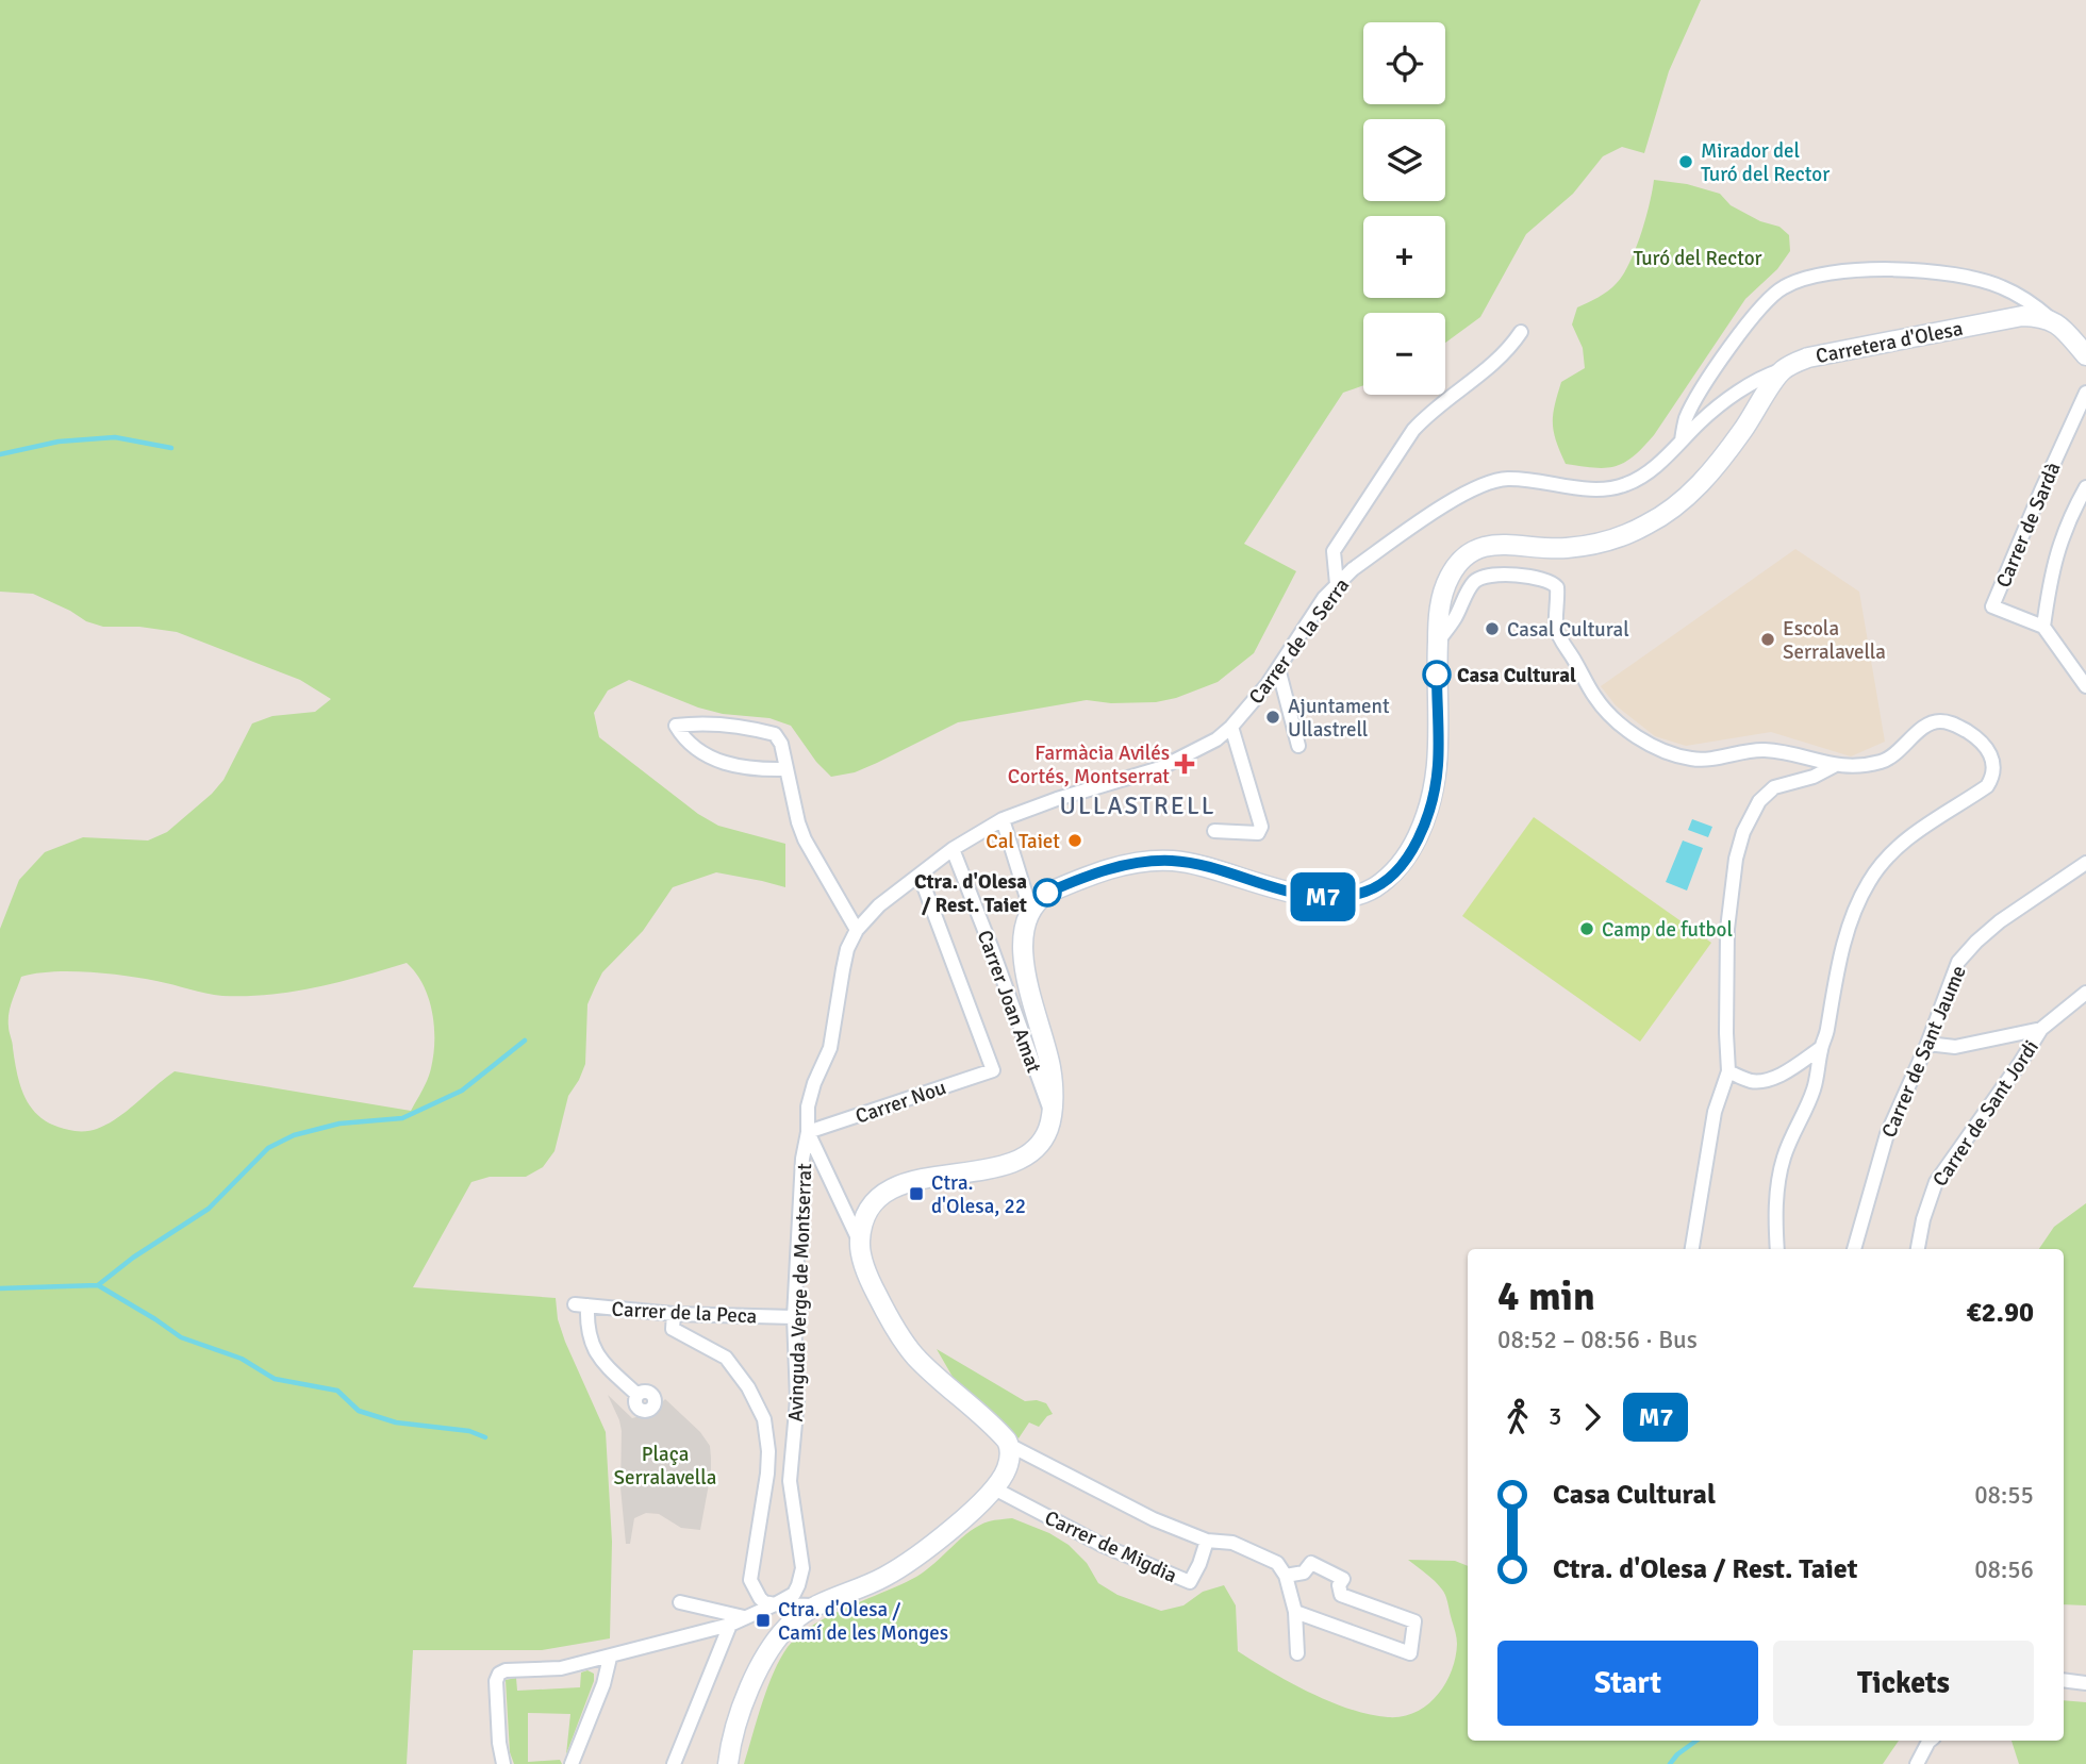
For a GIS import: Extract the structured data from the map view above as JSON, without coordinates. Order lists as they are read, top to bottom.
{
  "streets": {
    "street": [
      "Carretera d'Olesa",
      "Carrer de Sardà",
      "Carrer de la Serra",
      "Carrer Joan Amat",
      "Carrer de Sant Jaume",
      "Carrer Nou",
      "Carrer de Sant Jordi",
      "Avinguda Verge de Montserrat",
      "Carrer de la Peca",
      "Carrer de Migdia"
    ]
  },
  "crossings": [
    ["Carretera d'Olesa", "Carrer de la Serra"],
    ["Carrer de la Serra", "Carrer Joan Amat"],
    ["Carrer de la Serra", "Carrer Nou"],
    ["Carrer de la Serra", "Avinguda Verge de Montserrat"],
    ["Carrer Nou", "Avinguda Verge de Montserrat"],
    ["Avinguda Verge de Montserrat", "Carrer de la Peca"]
  ],
  "districts": ["ULLASTRELL"],
  "parks": ["Turó del Rector", "Plaça Serralavella"],
  "places": {
    "other": [
      "Mirador del Turó del Rector",
      "Casal Cultural",
      "Escola Serralavella",
      "Casa Cultural",
      "Ajuntament Ullastrell",
      "Cal Taiet",
      "Ctra. d'Olesa / Rest. Taiet",
      "Camp de futbol"
    ],
    "health": ["Farmàcia Avilés Cortés, Montserrat"],
    "transit": ["Ctra. d'Olesa, 22", "Ctra. d'Olesa / Camí de les Monges"]
  },
  "lines": ["bus line M7"],
  "page": {
    "on_map": "M7",
    "map_buttons": ["+", "−"],
    "heading": ["4 min", "08:52 – 08:56 · Bus", "€2.90"],
    "legs": ["3", "M7"],
    "list": [
      {
        "name": "Casa Cultural",
        "value": "08:55"
      },
      {
        "name": "Ctra. d'Olesa / Rest. Taiet",
        "value": "08:56"
      }
    ],
    "buttons": ["Start", "Tickets"]
  }
}
